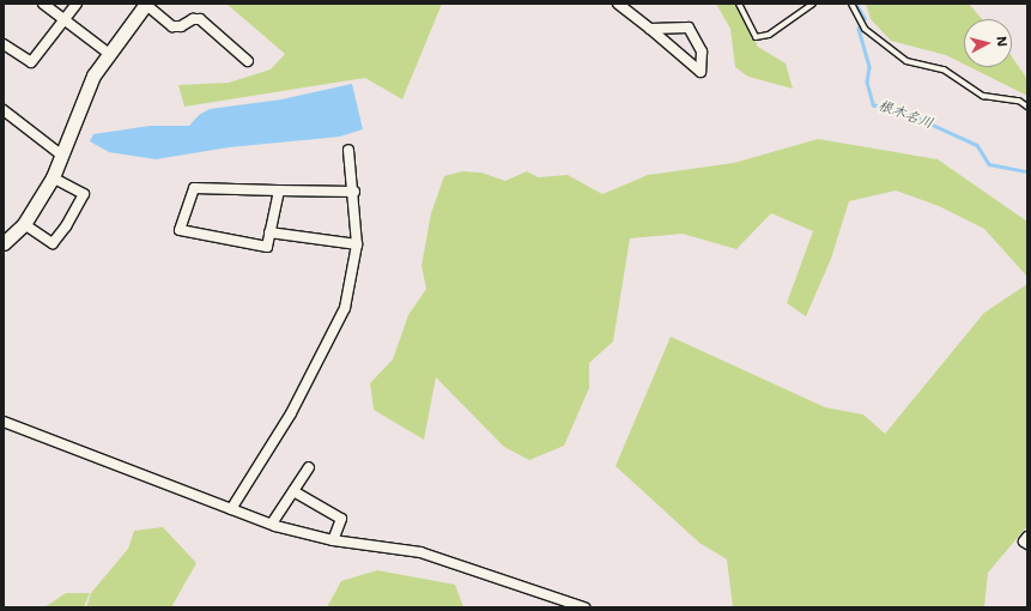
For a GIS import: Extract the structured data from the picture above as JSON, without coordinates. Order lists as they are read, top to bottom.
{
  "water": ["根木名川"],
  "north": "right"
}
